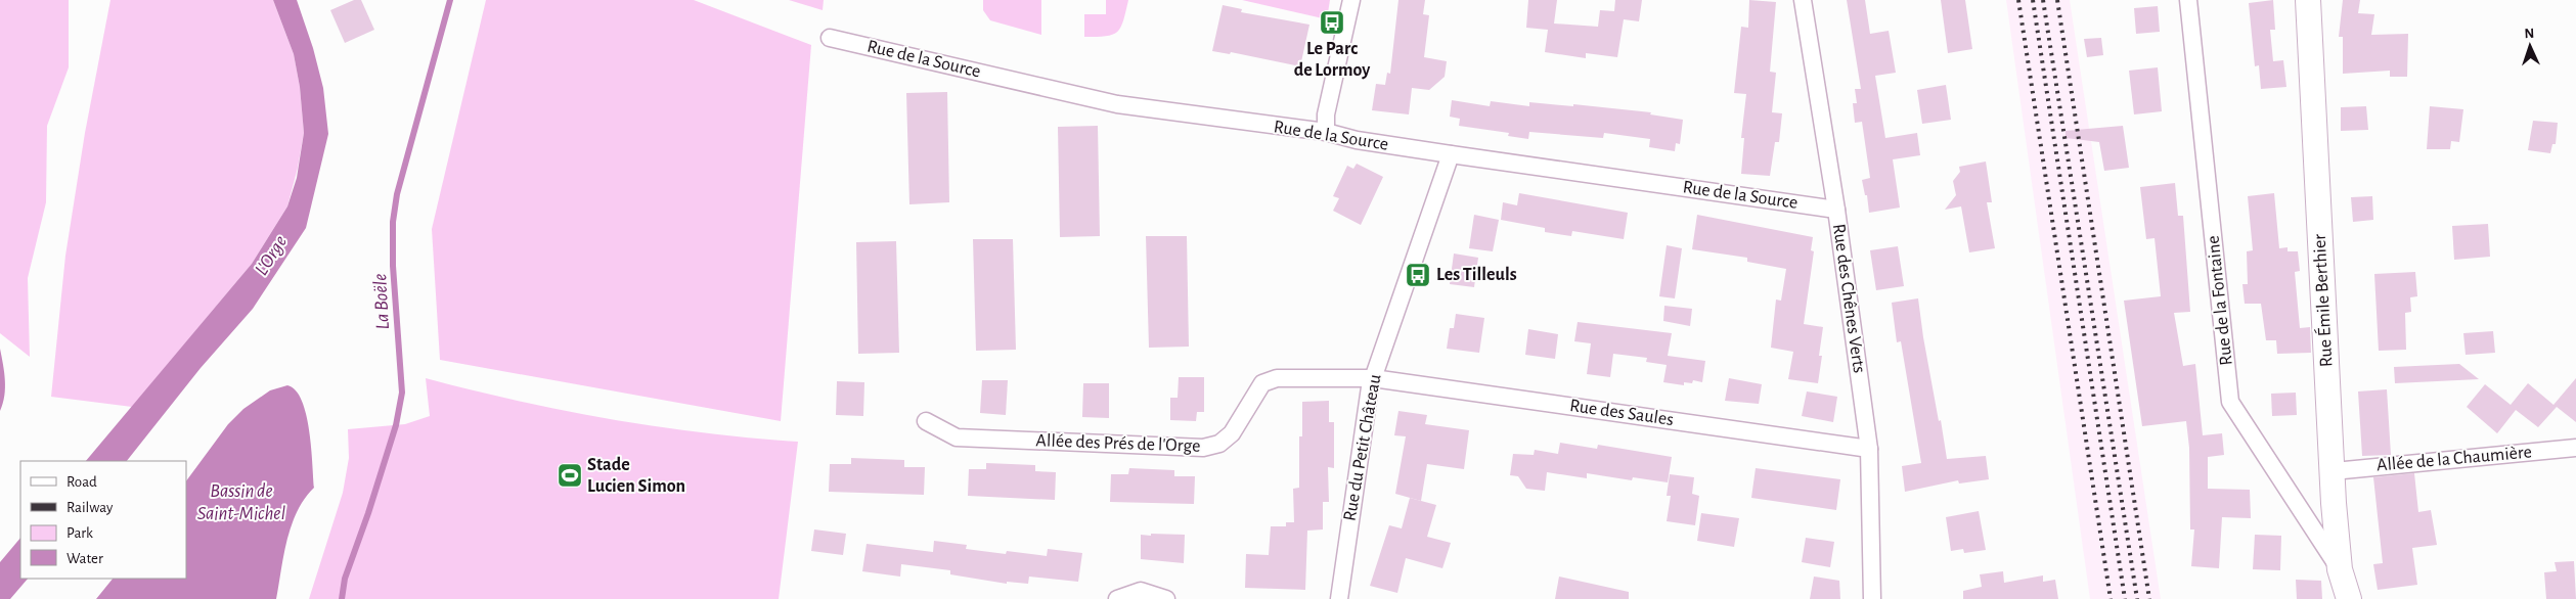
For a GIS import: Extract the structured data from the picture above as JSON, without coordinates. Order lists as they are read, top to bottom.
{
  "streets": {
    "street": [
      "Rue de la Source",
      "Rue des Chênes Verts",
      "Rue de la Fontaine",
      "Rue Émile Berthier",
      "Rue des Saules",
      "Allée des Prés de l'Orge",
      "Rue du Petit Château",
      "Allée de la Chaumière"
    ]
  },
  "crossings": [
    ["Rue de la Source", "Rue des Chênes Verts"],
    ["Rue de la Source", "Rue du Petit Château"],
    ["Rue des Chênes Verts", "Rue des Saules"],
    ["Rue de la Fontaine", "Rue Émile Berthier"],
    ["Rue Émile Berthier", "Allée de la Chaumière"],
    ["Rue des Saules", "Allée des Prés de l'Orge"],
    ["Rue des Saules", "Rue du Petit Château"],
    ["Allée des Prés de l'Orge", "Rue du Petit Château"]
  ],
  "water": ["L'Orge", "La Boële", "Bassin de Saint-Michel"],
  "places": {
    "bus stop": ["Le Parc de Lormoy", "Les Tilleuls"],
    "sports": ["Stade Lucien Simon"]
  },
  "legend": [
    "Road",
    "Railway",
    "Park",
    "Water"
  ],
  "north": "top"
}
